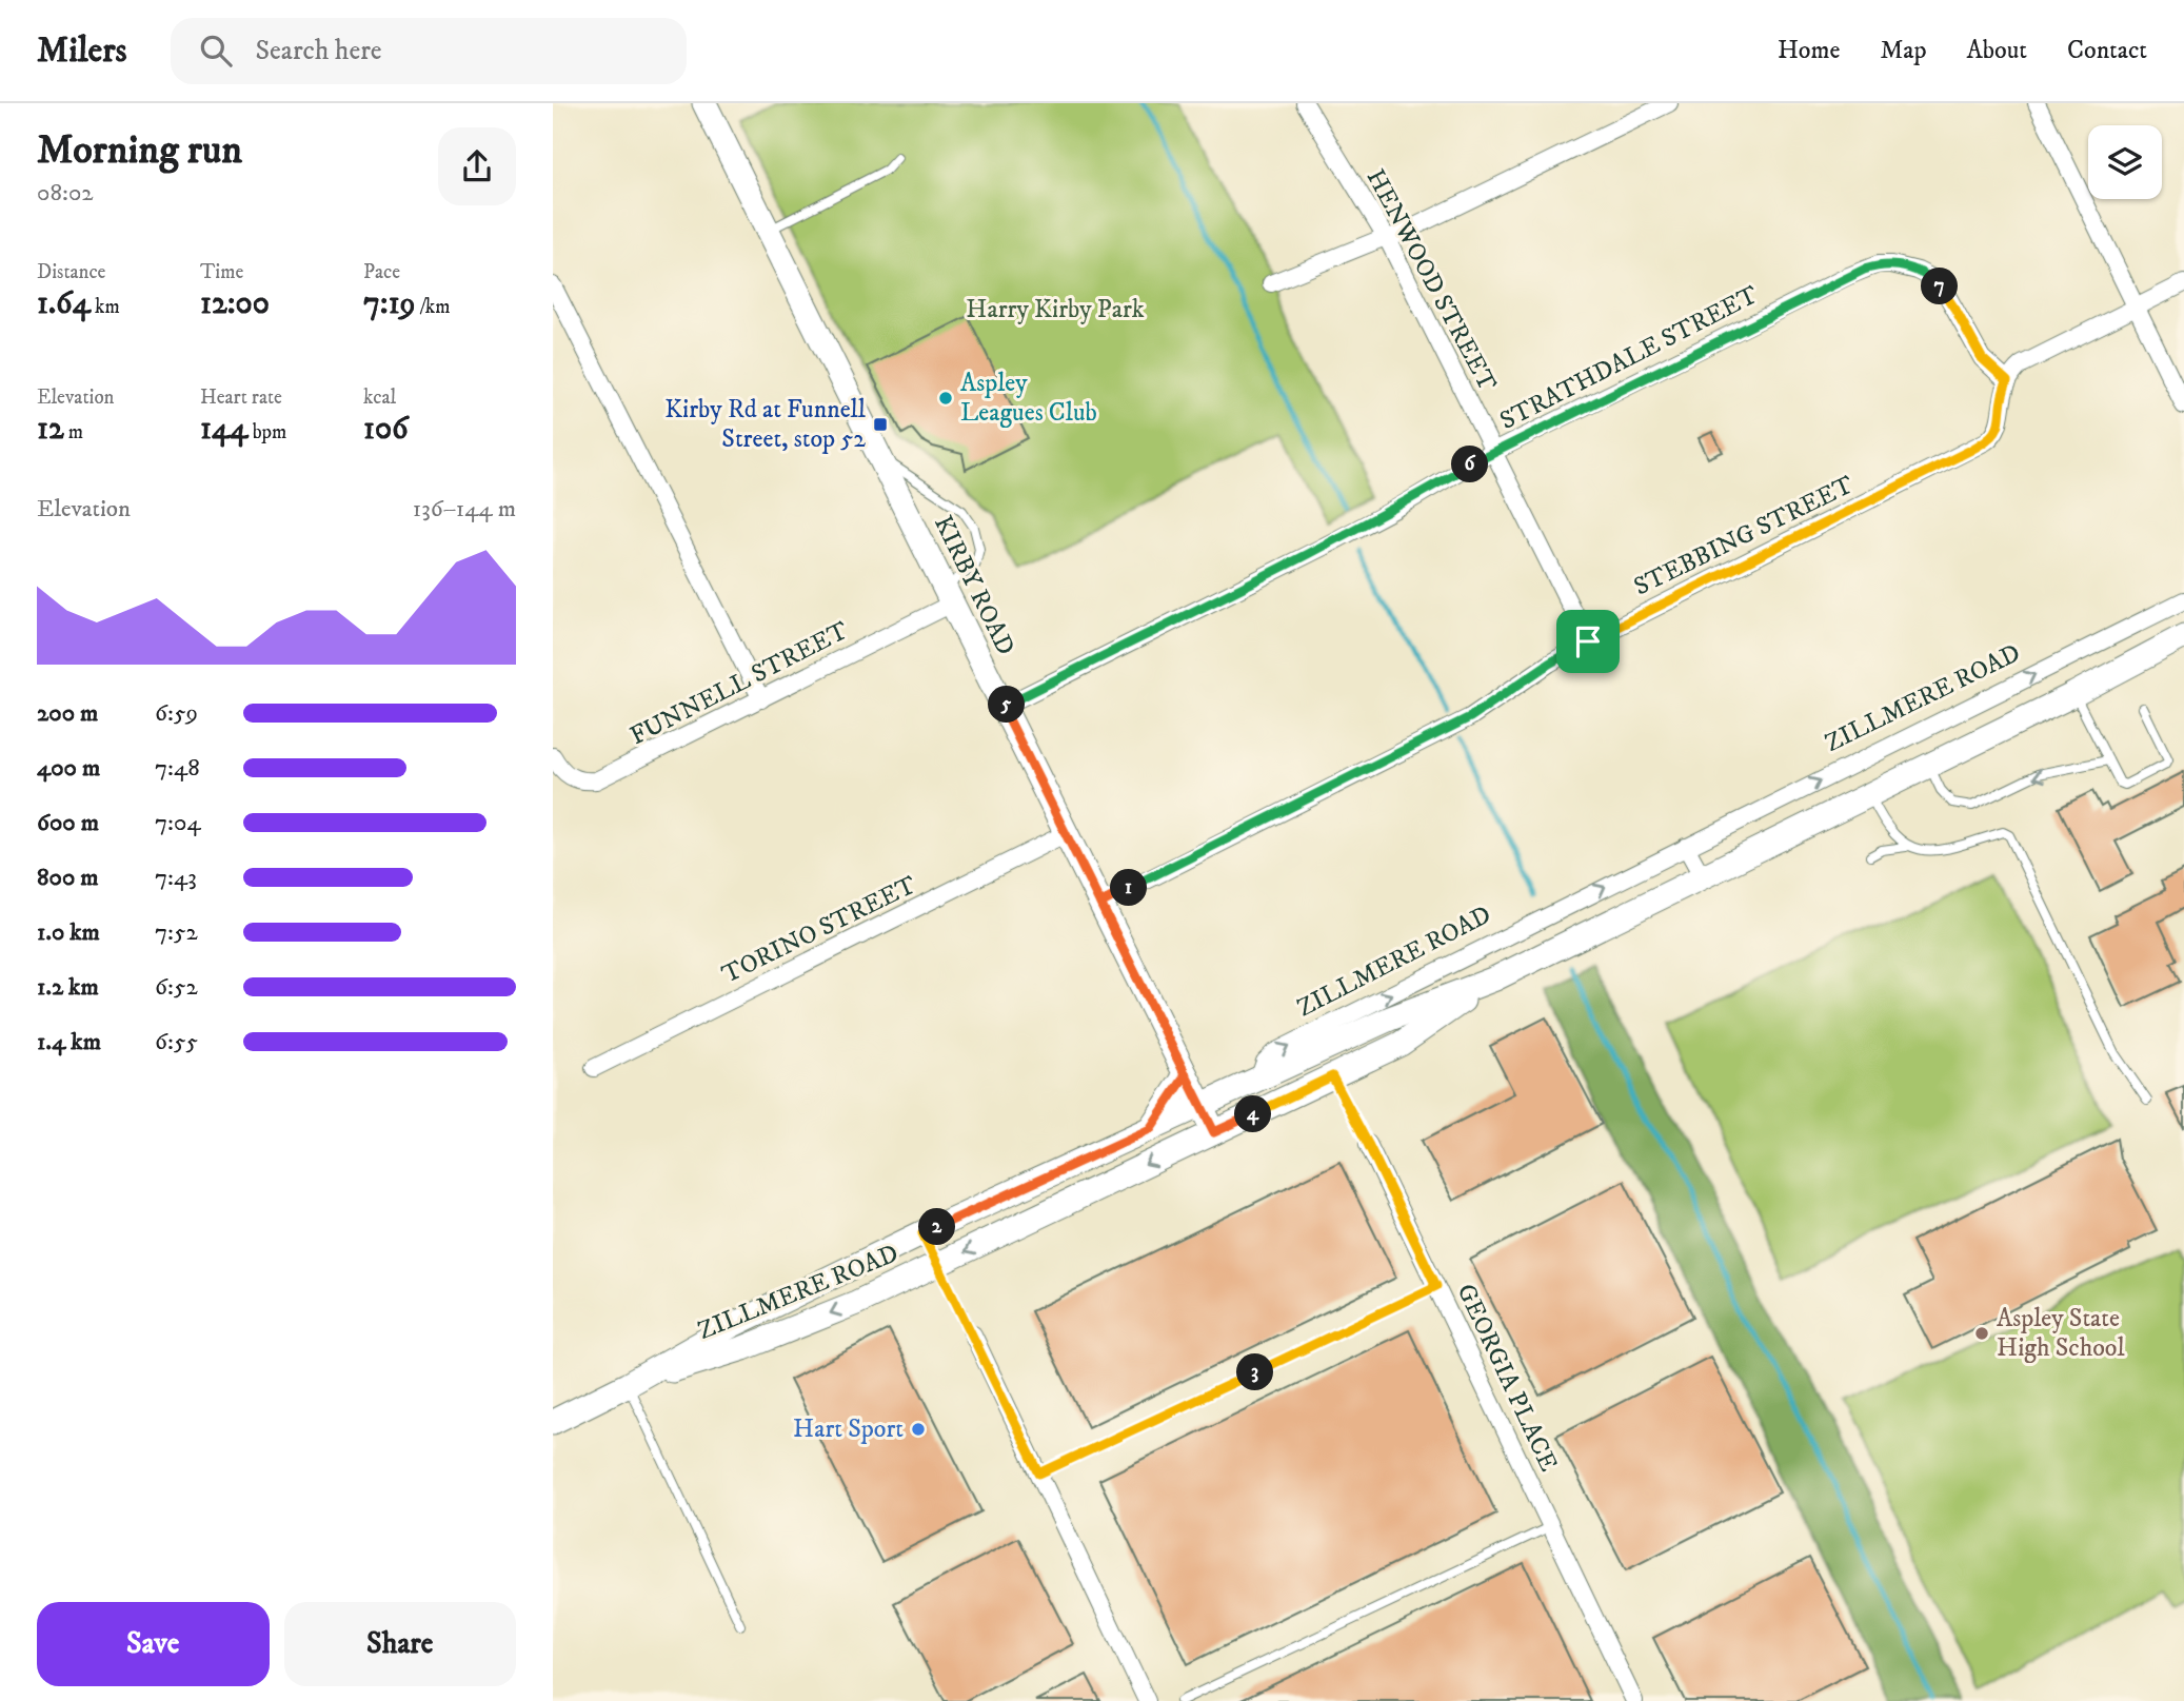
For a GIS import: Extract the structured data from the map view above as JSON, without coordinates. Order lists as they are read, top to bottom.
{
  "streets": {
    "main road": ["KIRBY ROAD", "ZILLMERE ROAD"],
    "street": [
      "HENWOOD STREET",
      "STRATHDALE STREET",
      "STEBBING STREET",
      "FUNNELL STREET",
      "TORINO STREET",
      "GEORGIA PLACE"
    ]
  },
  "crossings": [
    ["HENWOOD STREET", "STRATHDALE STREET"],
    ["HENWOOD STREET", "STEBBING STREET"],
    ["STRATHDALE STREET", "STEBBING STREET"],
    ["STRATHDALE STREET", "KIRBY ROAD"],
    ["STEBBING STREET", "KIRBY ROAD"],
    ["KIRBY ROAD", "FUNNELL STREET"],
    ["KIRBY ROAD", "ZILLMERE ROAD"],
    ["KIRBY ROAD", "TORINO STREET"],
    ["ZILLMERE ROAD", "GEORGIA PLACE"]
  ],
  "parks": ["Harry Kirby Park"],
  "places": {
    "other": ["Aspley Leagues Club", "Aspley State High School", "Hart Sport"],
    "transit": ["Kirby Rd at Funnell Street, stop 52"]
  },
  "page": {
    "header": "Milers",
    "search": "Search here",
    "nav": [
      "Home",
      "Map",
      "About",
      "Contact"
    ],
    "heading": ["Morning run", "08:02"],
    "stats": [
      ["Distance", "1.64 km"],
      ["Time", "12:00"],
      ["Pace", "7:19 /km"],
      ["Elevation", "12 m"],
      ["Heart rate", "144 bpm"],
      ["kcal", "106"]
    ],
    "pins": [
      "7",
      "6",
      "5",
      "1",
      "4",
      "2",
      "3"
    ],
    "chart": ["Elevation", "136–144 m"],
    "list": [
      {
        "name": "200 m",
        "note": "6:59"
      },
      {
        "name": "400 m",
        "note": "7:48"
      },
      {
        "name": "600 m",
        "note": "7:04"
      },
      {
        "name": "800 m",
        "note": "7:43"
      },
      {
        "name": "1.0 km",
        "note": "7:52"
      },
      {
        "name": "1.2 km",
        "note": "6:52"
      },
      {
        "name": "1.4 km",
        "note": "6:55"
      }
    ],
    "buttons": ["Save", "Share"]
  }
}
